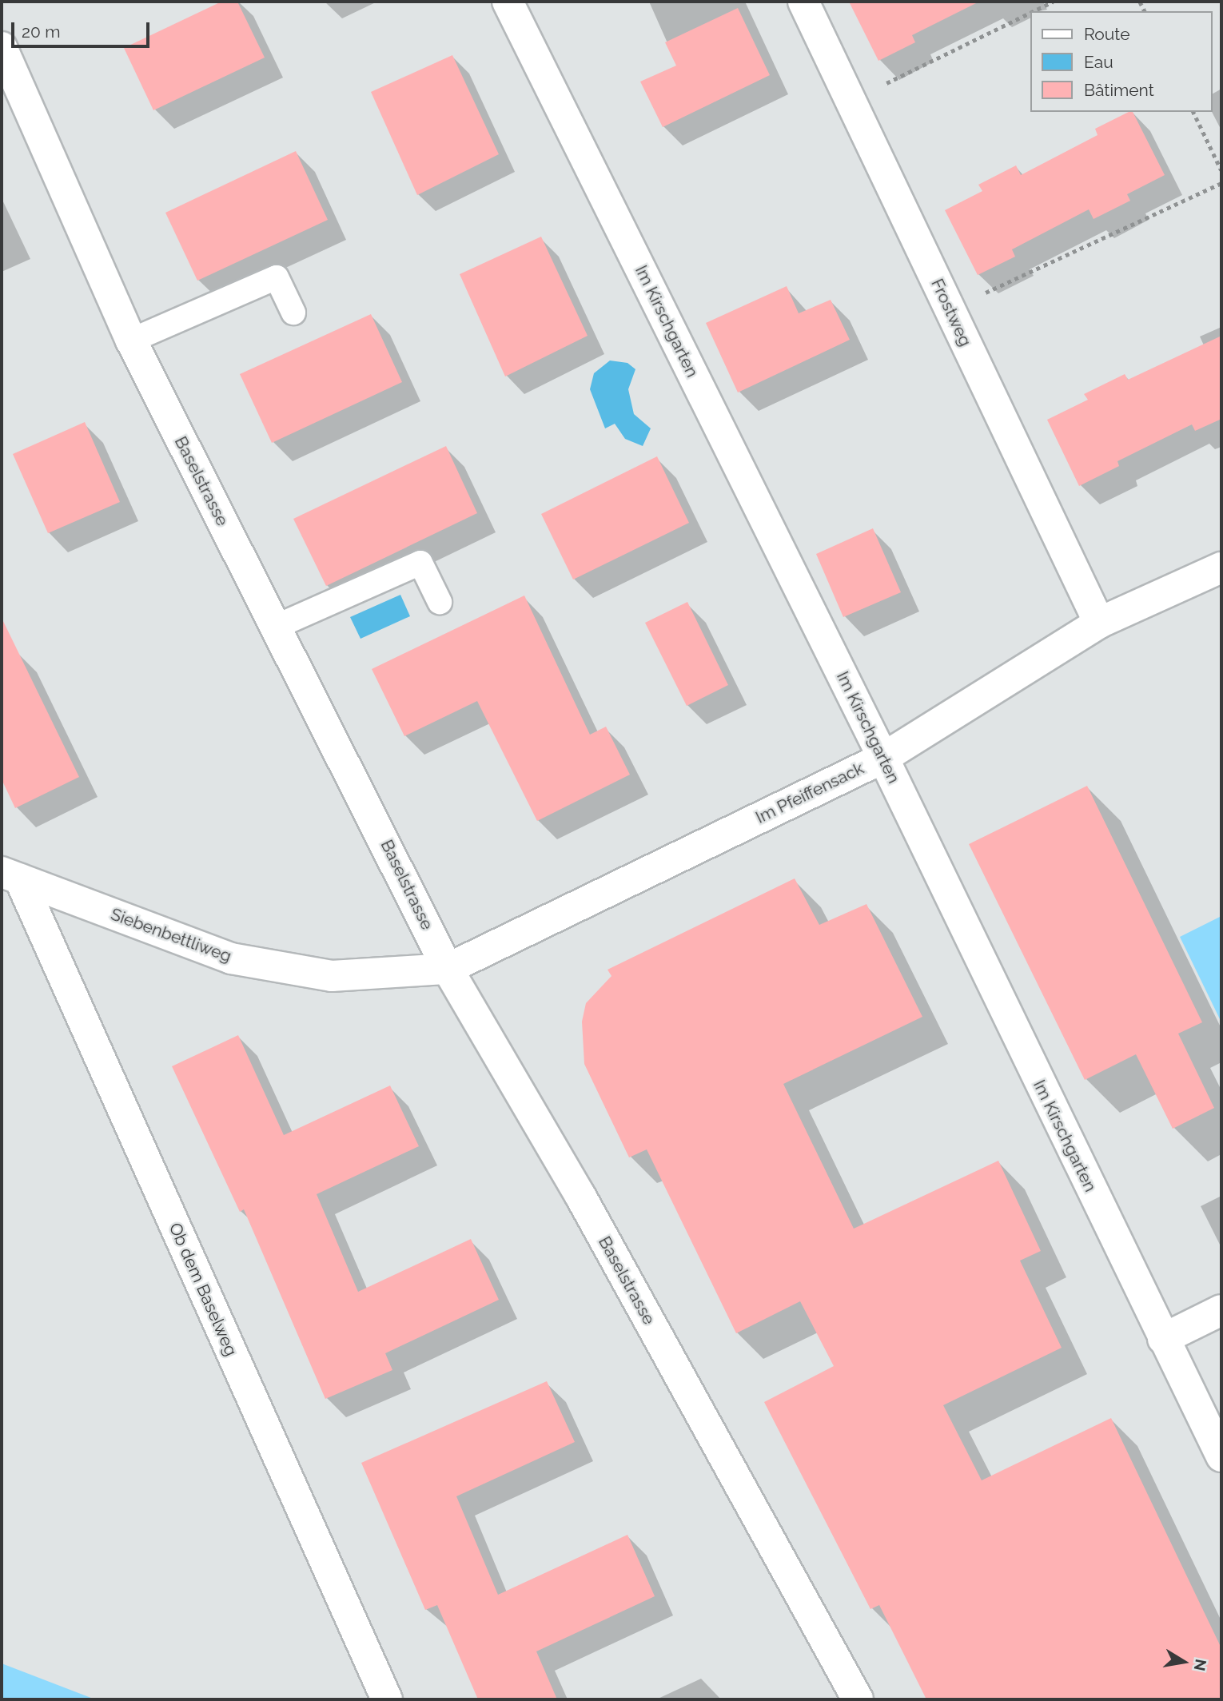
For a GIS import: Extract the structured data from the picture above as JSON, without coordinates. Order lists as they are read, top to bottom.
{
  "streets": {
    "street": [
      "Frostweg",
      "Im Kirschgarten",
      "Baselstrasse",
      "Im Pfeiffensack",
      "Siebenbettliweg",
      "Ob dem Baselweg"
    ]
  },
  "crossings": [
    ["Frostweg", "Im Pfeiffensack"],
    ["Im Kirschgarten", "Im Pfeiffensack"],
    ["Baselstrasse", "Im Pfeiffensack"],
    ["Baselstrasse", "Siebenbettliweg"],
    ["Im Pfeiffensack", "Siebenbettliweg"],
    ["Siebenbettliweg", "Ob dem Baselweg"]
  ],
  "legend": ["Route", "Eau", "Bâtiment"],
  "scale_bar": "20 m",
  "north": "right"
}
